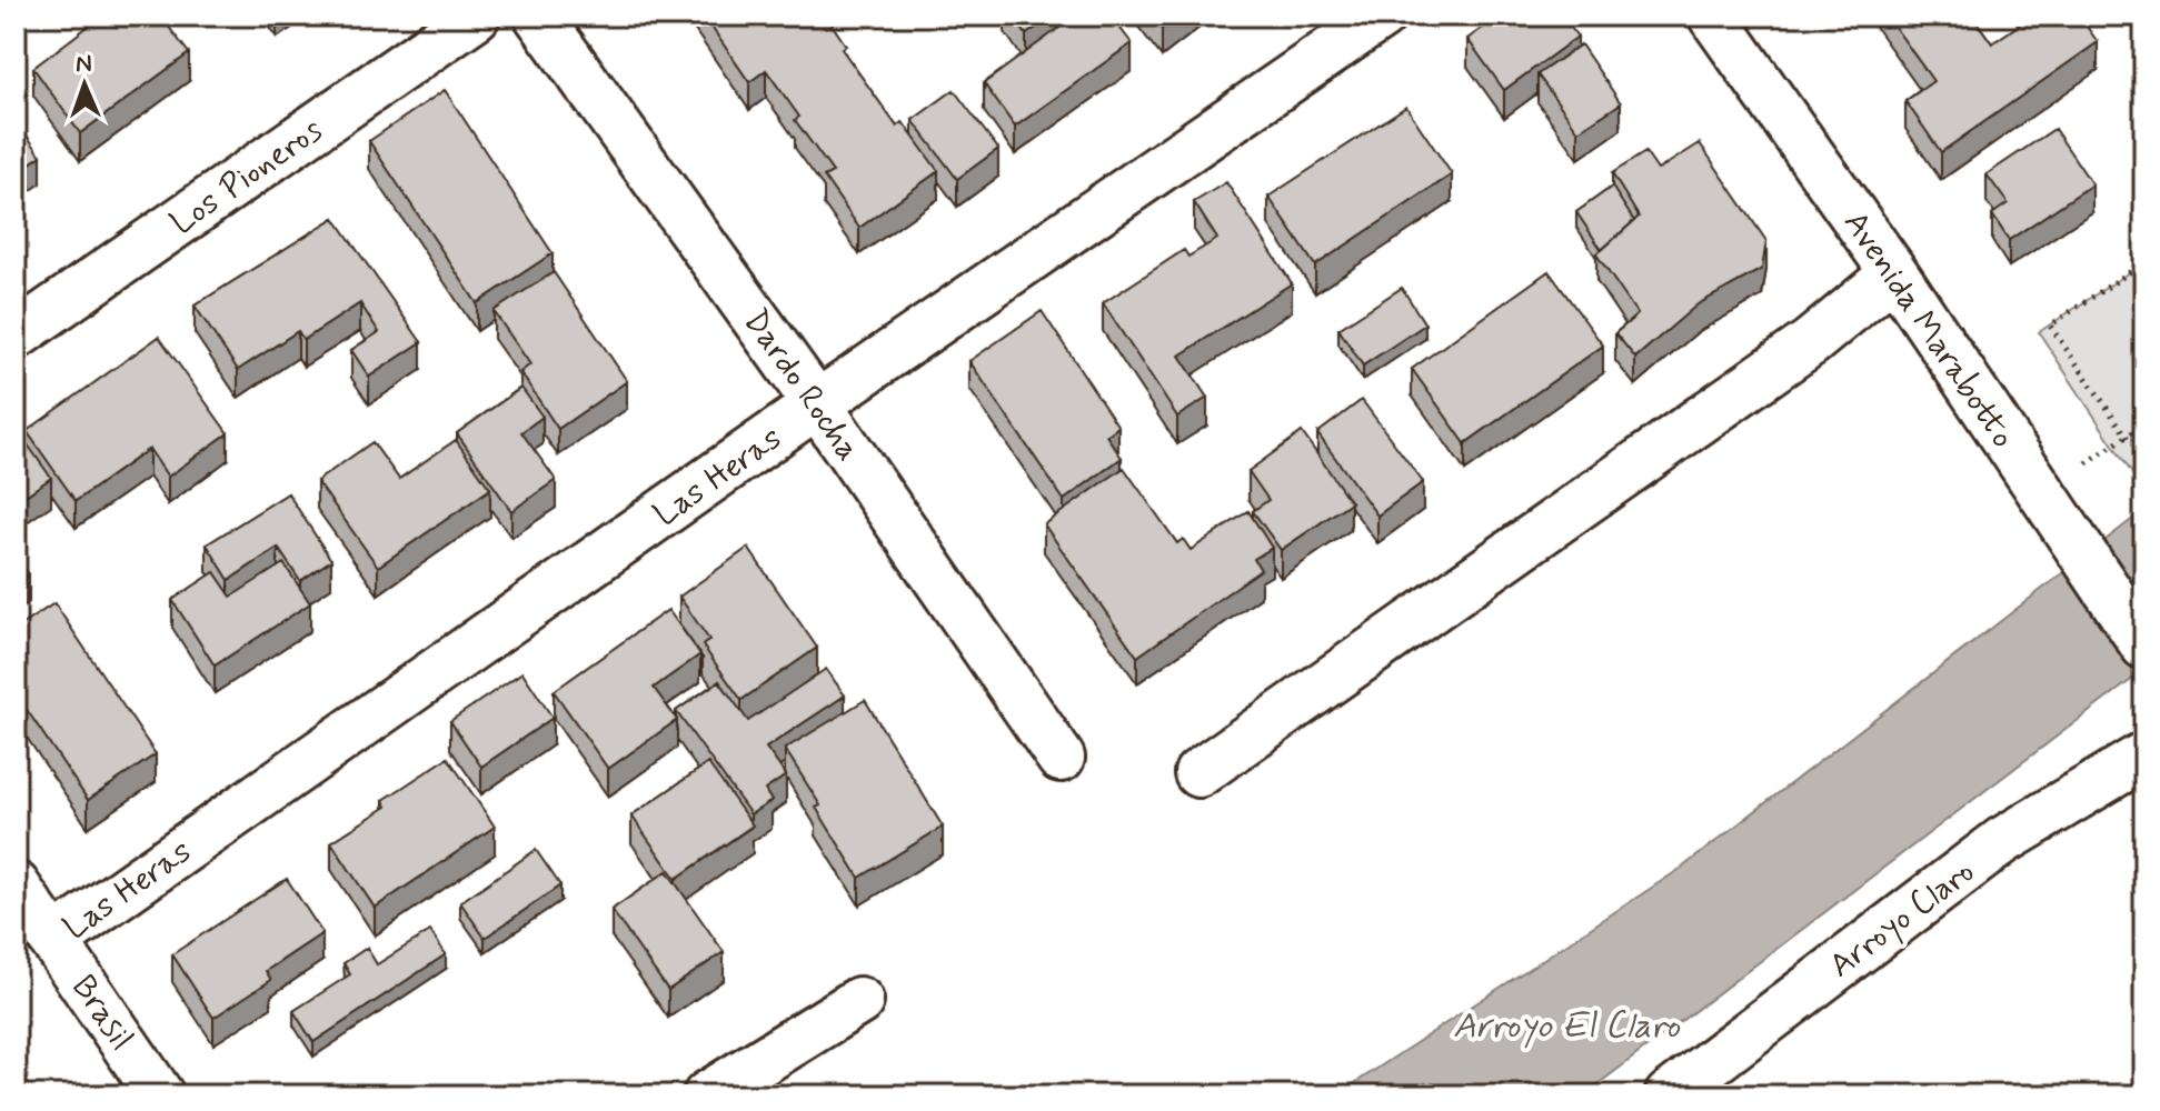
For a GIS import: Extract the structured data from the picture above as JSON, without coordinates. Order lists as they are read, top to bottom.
{
  "streets": {
    "street": [
      "Los Pioneros",
      "Avenida Marabotto",
      "Dardo Rocha",
      "Las Heras",
      "Arroyo Claro",
      "Brasil"
    ]
  },
  "crossings": [
    ["Dardo Rocha", "Las Heras"],
    ["Las Heras", "Brasil"]
  ],
  "water": ["Arroyo El Claro"],
  "north": "top"
}
